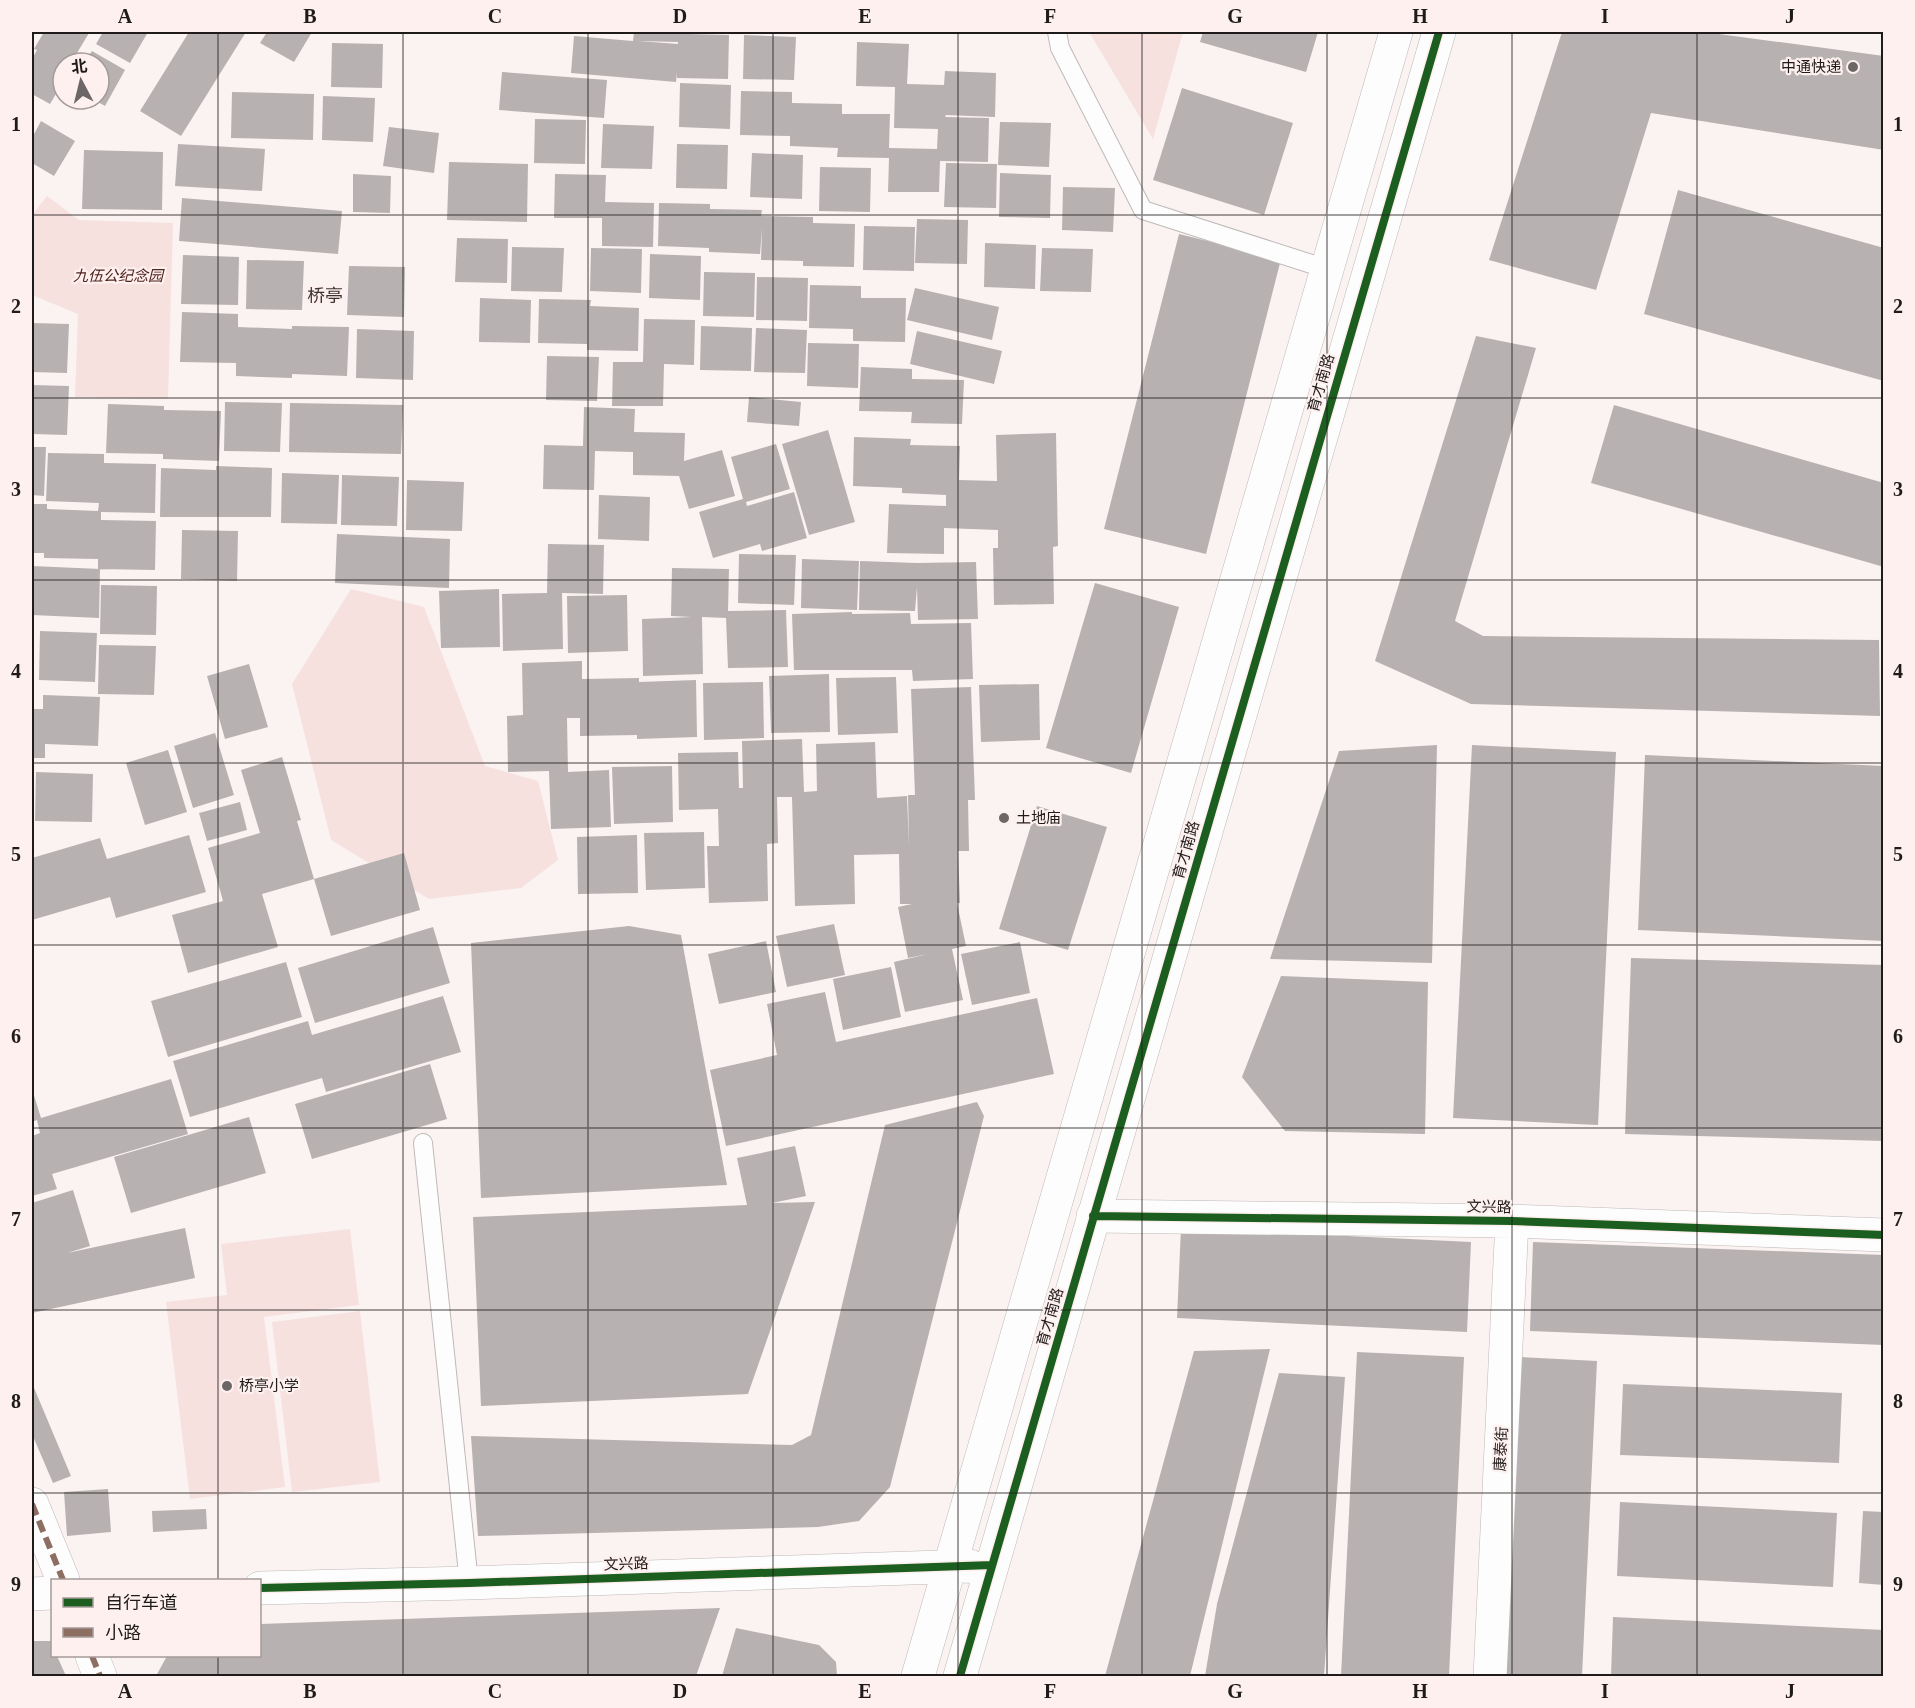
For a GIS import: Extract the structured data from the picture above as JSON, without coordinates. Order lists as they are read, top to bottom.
{
  "streets": {
    "street": ["育才南路", "文兴路", "康泰街"]
  },
  "crossings": [
    ["育才南路", "文兴路"],
    ["文兴路", "康泰街"]
  ],
  "districts": ["桥亭"],
  "parks": ["九伍公纪念园"],
  "places": ["中通快递", "土地庙", "桥亭小学"],
  "legend": ["自行车道", "小路"],
  "north": "top",
  "grid": {
    "columns": [
      "A",
      "B",
      "C",
      "D",
      "E",
      "F",
      "G",
      "H",
      "I",
      "J"
    ],
    "rows": [
      "1",
      "2",
      "3",
      "4",
      "5",
      "6",
      "7",
      "8",
      "9"
    ]
  }
}
